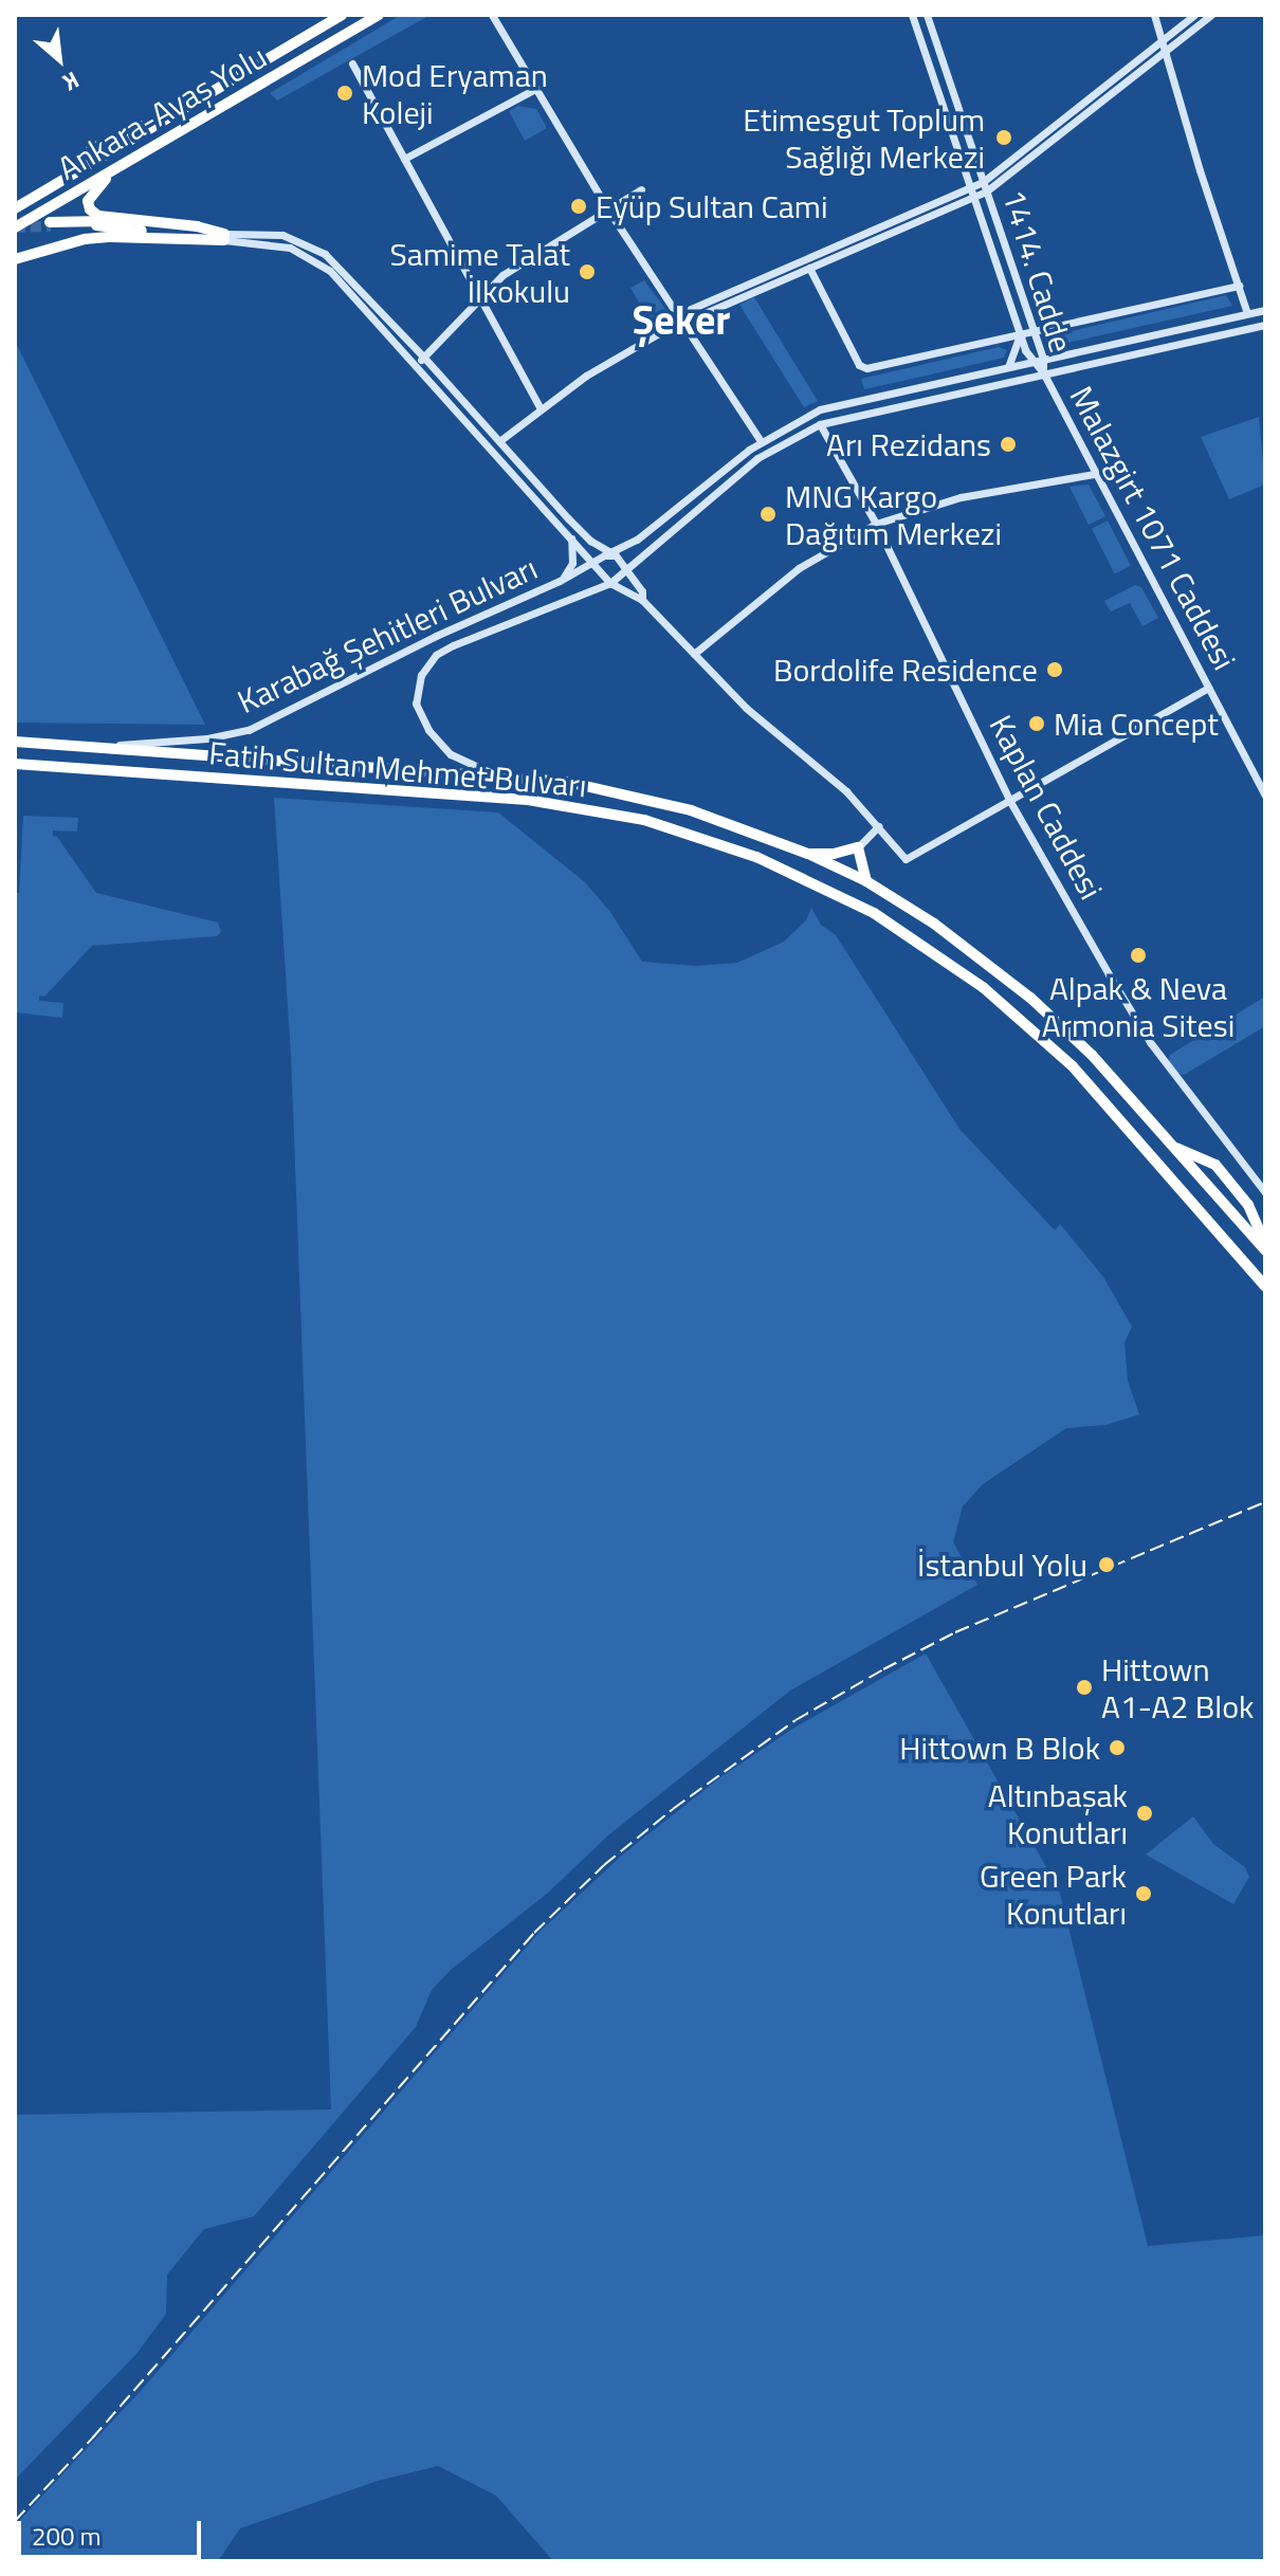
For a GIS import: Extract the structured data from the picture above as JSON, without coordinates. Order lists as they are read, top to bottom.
{
  "streets": {
    "highway": ["Ankara-Ayaş Yolu", "Fatih Sultan Mehmet Bulvarı"],
    "main road": [
      "1414. Cadde",
      "Malazgirt 1071 Caddesi",
      "Karabağ Şehitleri Bulvarı",
      "Kaplan Caddesi"
    ]
  },
  "crossings": [
    ["1414. Cadde", "Malazgirt 1071 Caddesi"],
    ["1414. Cadde", "Karabağ Şehitleri Bulvarı"],
    ["Malazgirt 1071 Caddesi", "Karabağ Şehitleri Bulvarı"],
    ["Karabağ Şehitleri Bulvarı", "Fatih Sultan Mehmet Bulvarı"],
    ["Karabağ Şehitleri Bulvarı", "Kaplan Caddesi"]
  ],
  "districts": ["Şeker"],
  "places": [
    "Mod Eryaman Koleji",
    "Etimesgut Toplum Sağlığı Merkezi",
    "Eyüp Sultan Cami",
    "Samime Talat İlkokulu",
    "Arı Rezidans",
    "MNG Kargo Dağıtım Merkezi",
    "Bordolife Residence",
    "Mia Concept",
    "Alpak & Neva Armonia Sitesi",
    "İstanbul Yolu",
    "Hittown A1-A2 Blok",
    "Hittown B Blok",
    "Altınbaşak Konutları",
    "Green Park Konutları"
  ],
  "scale_bar": "200 m",
  "north": "bottom right"
}
